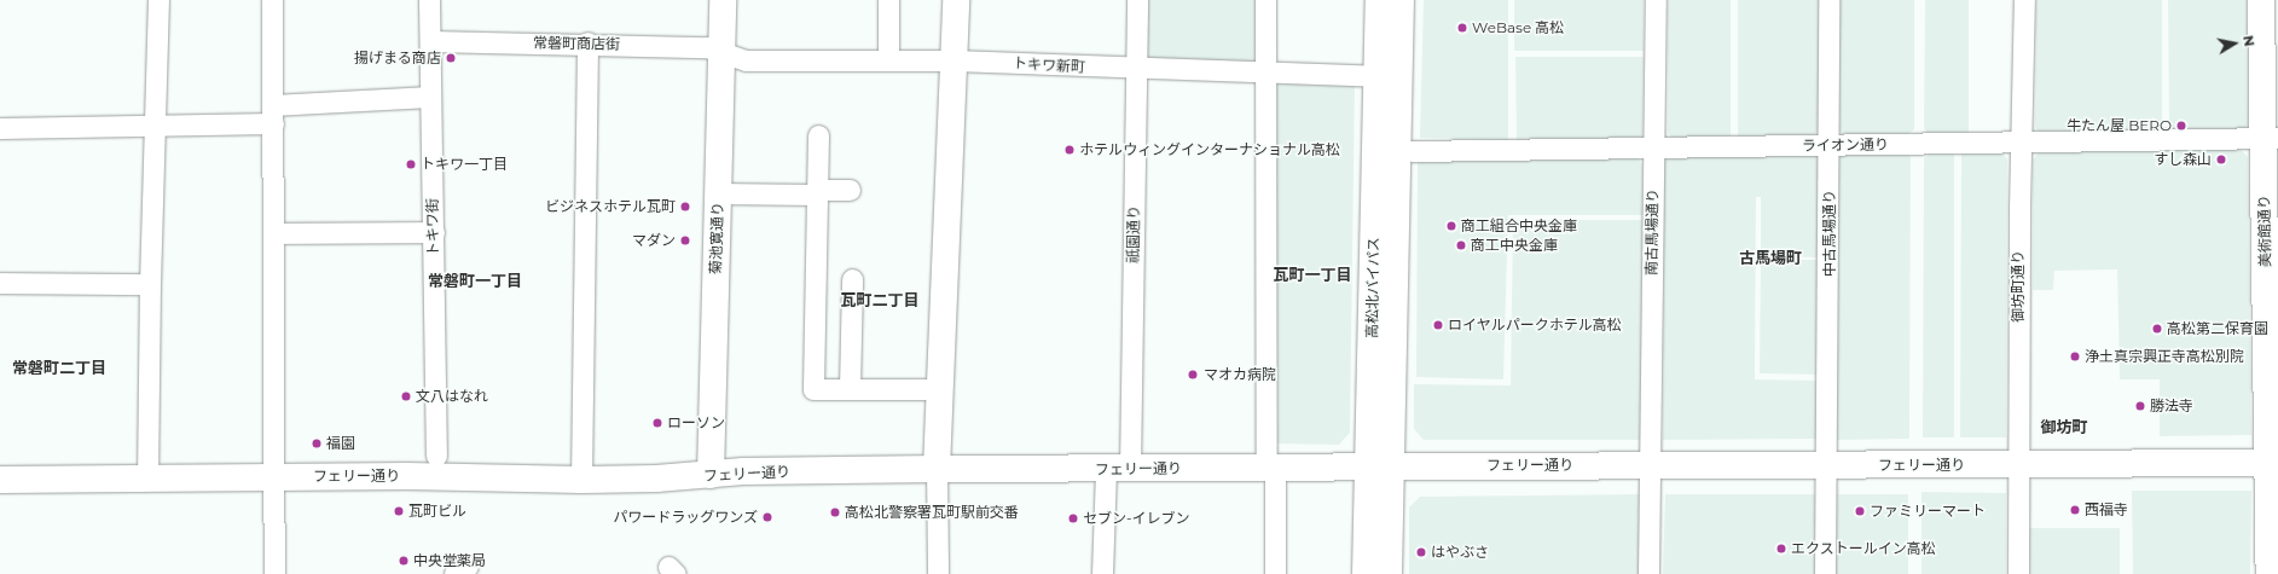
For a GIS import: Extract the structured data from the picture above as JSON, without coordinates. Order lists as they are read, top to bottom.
{
  "streets": {
    "main road": [
      "美術館通り",
      "菊池寛通り",
      "高松北バイパス",
      "フェリー通り"
    ],
    "street": [
      "常磐町商店街",
      "トキワ新町",
      "ライオン通り",
      "トキワ街",
      "南古馬場通り",
      "中古馬場通り",
      "祇園通り",
      "御坊町通り"
    ]
  },
  "crossings": [
    ["常磐町商店街", "トキワ新町"],
    ["常磐町商店街", "トキワ街"],
    ["常磐町商店街", "菊池寛通り"],
    ["トキワ新町", "祇園通り"],
    ["トキワ新町", "菊池寛通り"],
    ["トキワ新町", "高松北バイパス"],
    ["ライオン通り", "美術館通り"],
    ["ライオン通り", "南古馬場通り"],
    ["ライオン通り", "中古馬場通り"],
    ["ライオン通り", "御坊町通り"],
    ["美術館通り", "フェリー通り"],
    ["南古馬場通り", "フェリー通り"],
    ["中古馬場通り", "フェリー通り"],
    ["祇園通り", "フェリー通り"],
    ["菊池寛通り", "フェリー通り"],
    ["御坊町通り", "フェリー通り"],
    ["高松北バイパス", "フェリー通り"]
  ],
  "districts": [
    "古馬場町",
    "瓦町一丁目",
    "常磐町一丁目",
    "瓦町二丁目",
    "常磐町二丁目",
    "御坊町"
  ],
  "places": [
    "WeBase 高松",
    "揚げまる商店",
    "牛たん屋 BERO",
    "ホテルウィングインターナショナル高松",
    "すし森山",
    "トキワ一丁目",
    "ビジネスホテル瓦町",
    "商工組合中央金庫",
    "マダン",
    "商工中央金庫",
    "ロイヤルパークホテル高松",
    "高松第二保育園",
    "浄土真宗興正寺高松別院",
    "マオカ病院",
    "文八はなれ",
    "勝法寺",
    "ローソン",
    "福園",
    "西福寺",
    "瓦町ビル",
    "ファミリーマート",
    "高松北警察署瓦町駅前交番",
    "パワードラッグワンズ",
    "セブン-イレブン",
    "エクストールイン高松",
    "はやぶさ",
    "中央堂薬局"
  ],
  "north": "right"
}
